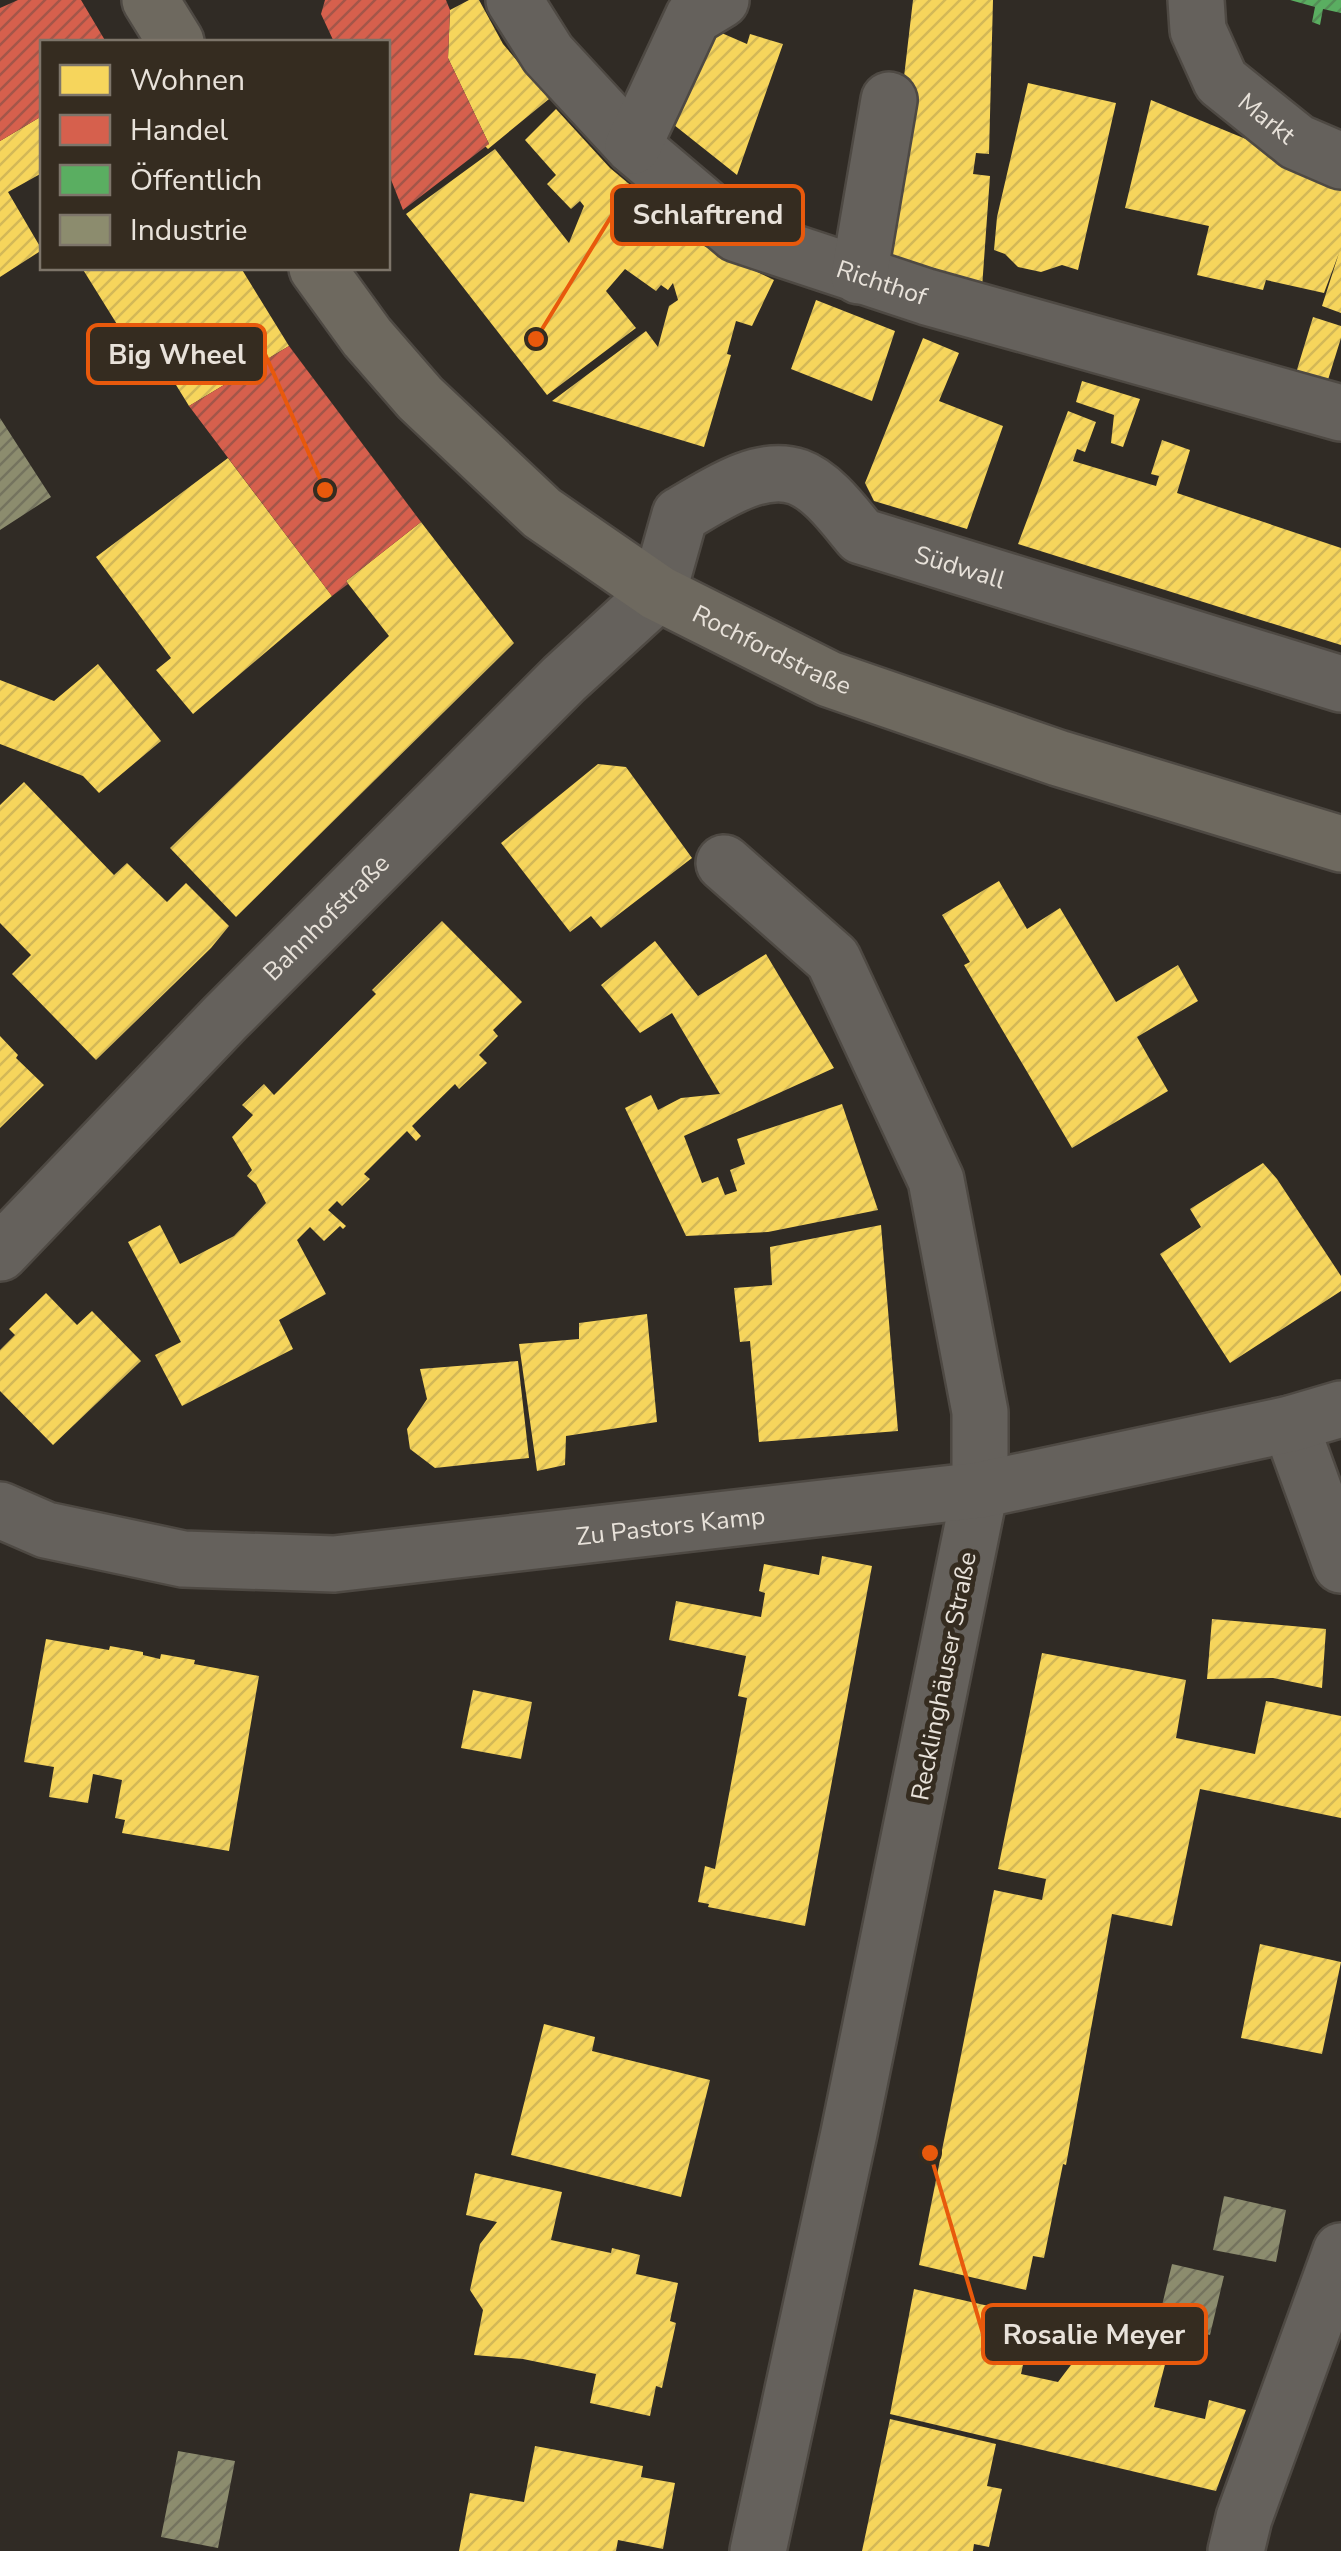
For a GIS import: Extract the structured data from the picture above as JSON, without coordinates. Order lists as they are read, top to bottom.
{
  "streets": {
    "main road": ["Rochfordstraße"],
    "street": [
      "Markt",
      "Richthof",
      "Südwall",
      "Bahnhofstraße",
      "Zu Pastors Kamp",
      "Recklinghäuser Straße"
    ]
  },
  "crossings": [
    ["Südwall", "Rochfordstraße"],
    ["Südwall", "Bahnhofstraße"],
    ["Rochfordstraße", "Bahnhofstraße"],
    ["Zu Pastors Kamp", "Recklinghäuser Straße"]
  ],
  "places": ["Schlaftrend", "Big Wheel", "Rosalie Meyer"],
  "legend": [
    "Wohnen",
    "Handel",
    "Öffentlich",
    "Industrie"
  ]
}
